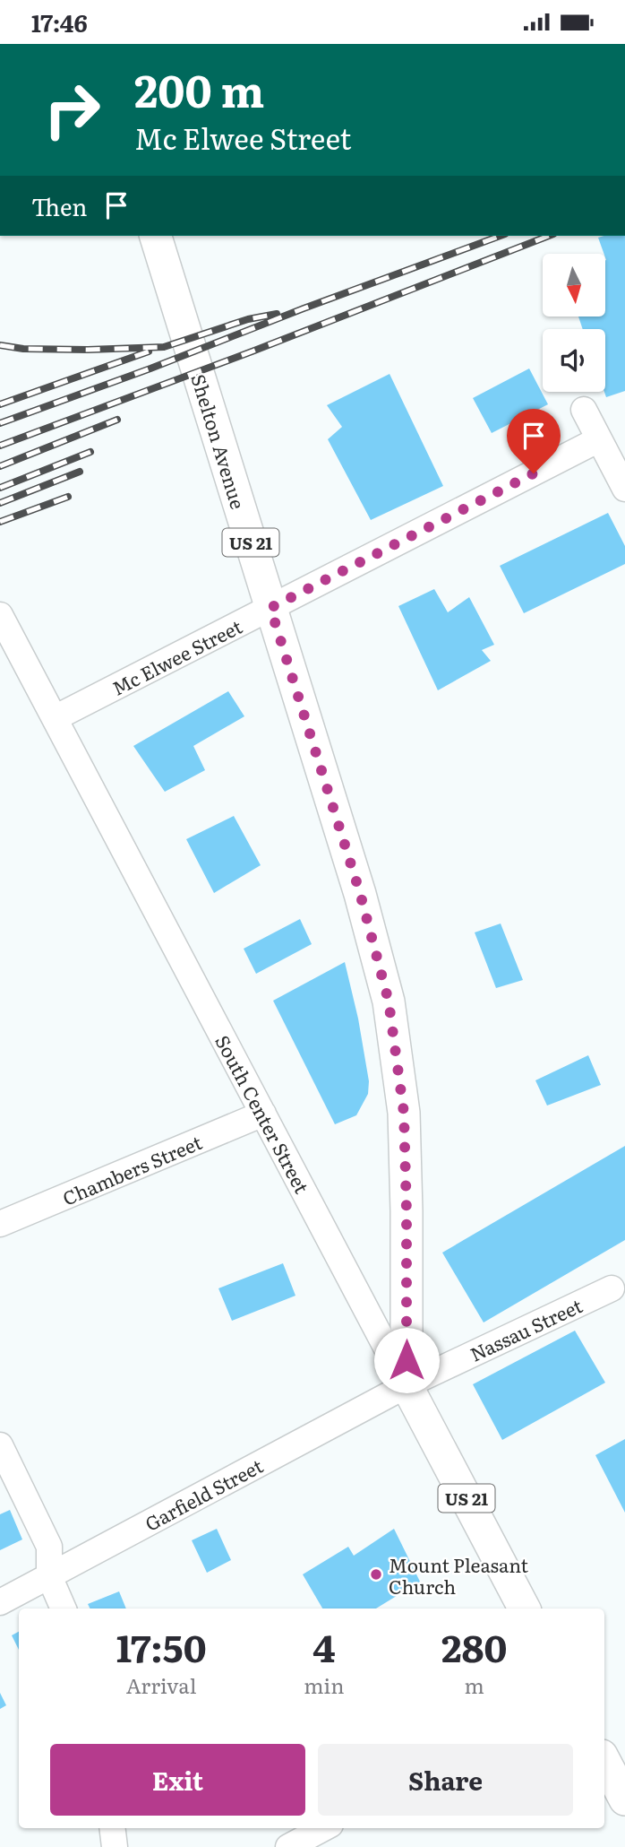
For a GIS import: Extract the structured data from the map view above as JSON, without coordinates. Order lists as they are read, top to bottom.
{
  "streets": {
    "main road": ["Shelton Avenue", "US 21", "South Center Street"],
    "street": [
      "Mc Elwee Street",
      "Chambers Street",
      "Nassau Street",
      "Garfield Street"
    ]
  },
  "crossings": [
    ["Shelton Avenue", "Mc Elwee Street"],
    ["Shelton Avenue", "South Center Street"],
    ["Shelton Avenue", "Nassau Street"],
    ["Shelton Avenue", "Garfield Street"],
    ["Mc Elwee Street", "South Center Street"],
    ["South Center Street", "Chambers Street"],
    ["South Center Street", "Nassau Street"],
    ["South Center Street", "Garfield Street"],
    ["Nassau Street", "Garfield Street"]
  ],
  "places": ["Mount Pleasant Church"],
  "north": "bottom",
  "page": {
    "status": "17:46",
    "turn": ["200 m", "Mc Elwee Street"],
    "then": "Then",
    "eta": [
      "17:50",
      "Arrival",
      "4",
      "min",
      "280",
      "m"
    ],
    "buttons": ["Exit", "Share"]
  }
}
